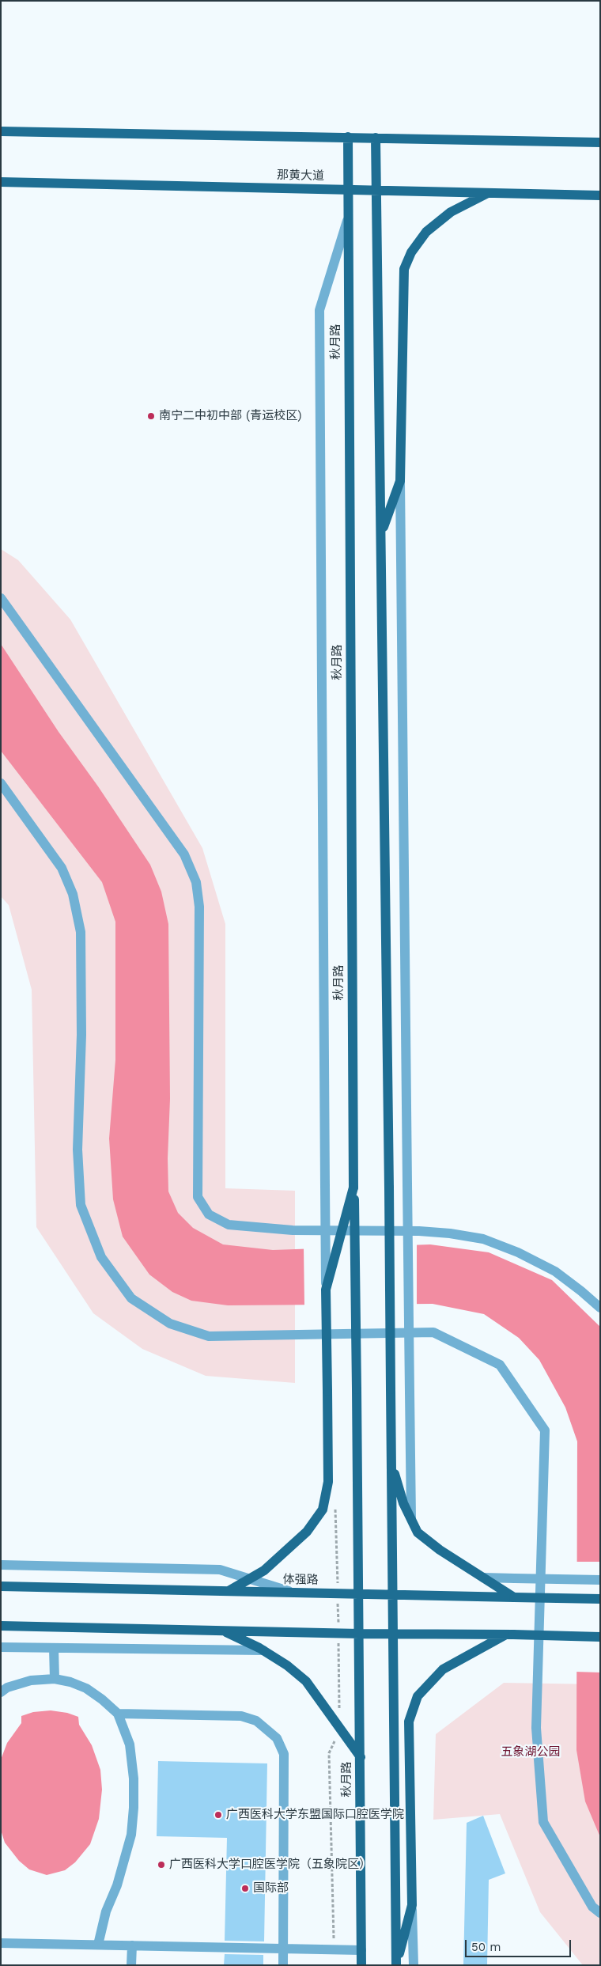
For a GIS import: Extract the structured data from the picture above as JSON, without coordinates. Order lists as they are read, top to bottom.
{
  "streets": {
    "main road": ["那黄大道", "秋月路", "体强路"]
  },
  "crossings": [
    ["那黄大道", "秋月路"],
    ["秋月路", "体强路"]
  ],
  "parks": ["五象湖公园"],
  "places": [
    "南宁二中初中部 (青运校区)",
    "广西医科大学东盟国际口腔医学院",
    "广西医科大学口腔医学院（五象院区）",
    "国际部"
  ],
  "scale_bar": "50 m"
}
